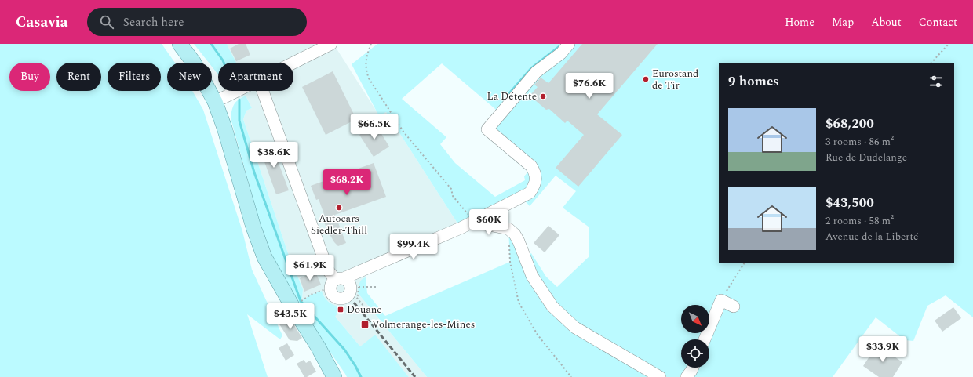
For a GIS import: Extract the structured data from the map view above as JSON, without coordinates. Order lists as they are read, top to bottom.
{
  "places": {
    "other": ["Eurostand de Tir", "La Détente", "Autocars Siedler-Thill"],
    "transit": ["Douane", "Volmerange-les-Mines"]
  },
  "north": "bottom right",
  "page": {
    "header": "Casavia",
    "search": "Search here",
    "nav": [
      "Home",
      "Map",
      "About",
      "Contact"
    ],
    "chip": [
      "Buy",
      "Rent",
      "Filters",
      "New",
      "Apartment"
    ],
    "heading": "9 homes",
    "price": [
      "$76.6K",
      "$66.5K",
      "$38.6K",
      "$68.2K",
      "$60K",
      "$99.4K",
      "$61.9K",
      "$43.5K",
      "$33.9K"
    ],
    "list": [
      {
        "name": "$68,200",
        "note": "3 rooms · 86 m² · Rue de Dudelange"
      },
      {
        "name": "$43,500",
        "note": "2 rooms · 58 m² · Avenue de la Liberté"
      }
    ]
  }
}
